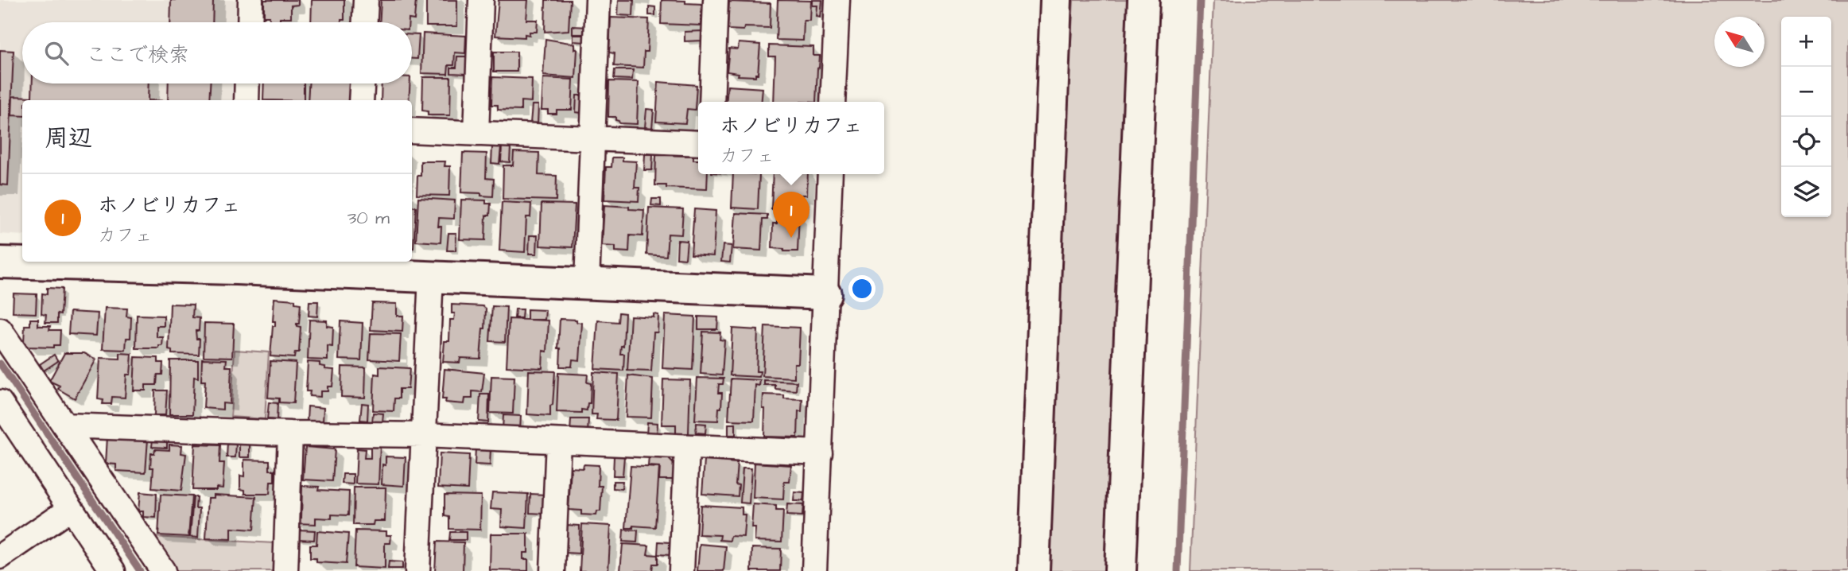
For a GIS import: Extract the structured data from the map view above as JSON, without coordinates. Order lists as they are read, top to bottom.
{
  "north": "top left",
  "page": {
    "map_buttons": ["+", "−"],
    "search": "ここで検索",
    "heading": "周辺",
    "popup": ["ホノビリカフェ", "カフェ"],
    "list": [
      {
        "mark": "1",
        "name": "ホノビリカフェ",
        "note": "カフェ",
        "value": "30 m"
      }
    ],
    "pins": "1"
  }
}
